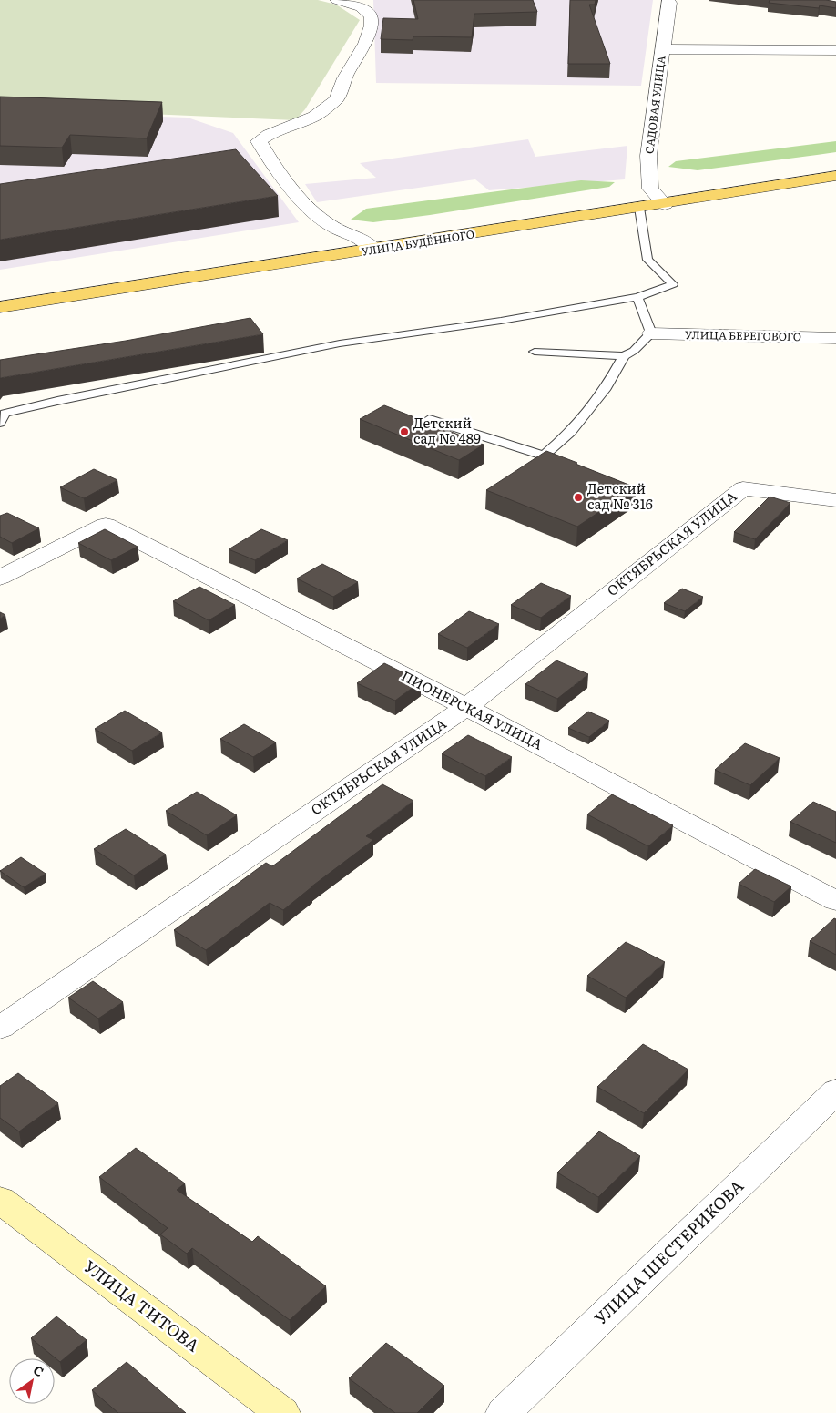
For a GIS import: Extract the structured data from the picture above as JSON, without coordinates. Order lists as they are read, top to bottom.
{
  "streets": {
    "main road": ["УЛИЦА БУДЁННОГО"],
    "street": [
      "САДОВАЯ УЛИЦА",
      "УЛИЦА БЕРЕГОВОГО",
      "ОКТЯБРЬСКАЯ УЛИЦА",
      "ПИОНЕРСКАЯ УЛИЦА",
      "УЛИЦА ШЕСТЕРИКОВА",
      "УЛИЦА ТИТОВА"
    ]
  },
  "crossings": [
    ["САДОВАЯ УЛИЦА", "УЛИЦА БУДЁННОГО"],
    ["ОКТЯБРЬСКАЯ УЛИЦА", "ПИОНЕРСКАЯ УЛИЦА"]
  ],
  "places": ["Детский сад № 489", "Детский сад № 316"],
  "north": "top right"
}
